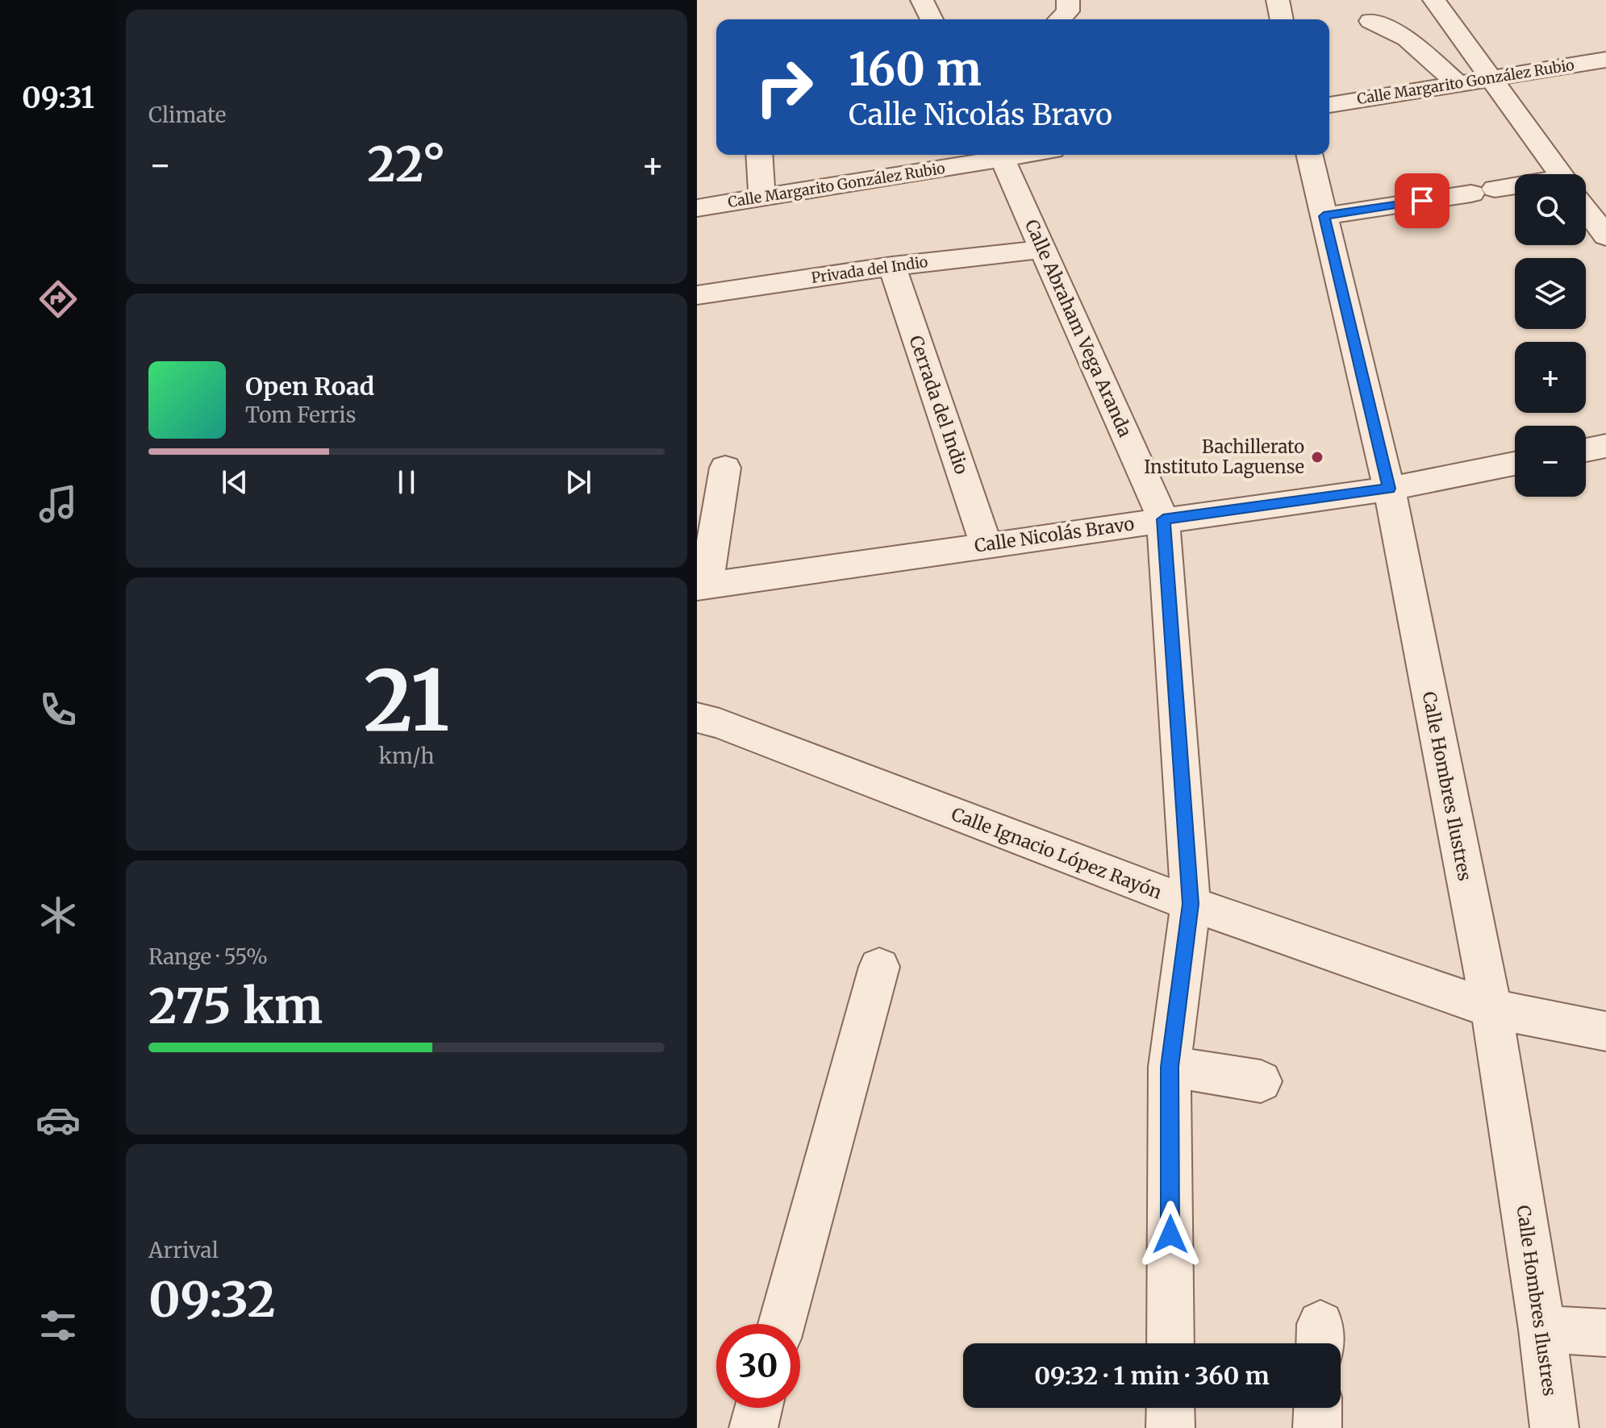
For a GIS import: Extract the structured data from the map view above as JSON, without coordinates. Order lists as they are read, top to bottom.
{
  "streets": {
    "street": [
      "Calle Margarito González Rubio",
      "Privada del Indio",
      "Calle Abraham Vega Aranda",
      "Cerrada del Indio",
      "Calle Nicolás Bravo",
      "Calle Hombres Ilustres",
      "Calle Ignacio López Rayón"
    ]
  },
  "crossings": [
    ["Privada del Indio", "Calle Abraham Vega Aranda"],
    ["Privada del Indio", "Cerrada del Indio"],
    ["Calle Abraham Vega Aranda", "Calle Nicolás Bravo"],
    ["Calle Abraham Vega Aranda", "Calle Ignacio López Rayón"],
    ["Cerrada del Indio", "Calle Nicolás Bravo"],
    ["Calle Nicolás Bravo", "Calle Hombres Ilustres"],
    ["Calle Hombres Ilustres", "Calle Ignacio López Rayón"]
  ],
  "places": ["Bachillerato Instituto Laguense"],
  "page": {
    "tabs": "09:31",
    "tile": [
      "Climate",
      ["21", "km/h"],
      ["Range · 55%", "275 km"],
      ["Arrival", "09:32"]
    ],
    "turn": ["160 m", "Calle Nicolás Bravo"],
    "heat": ["−", "22°", "+"],
    "map_buttons": ["+", "−"],
    "song": ["Open Road", "Tom Ferris"],
    "limit": "30",
    "trip": "09:32 · 1 min · 360 m"
  }
}
